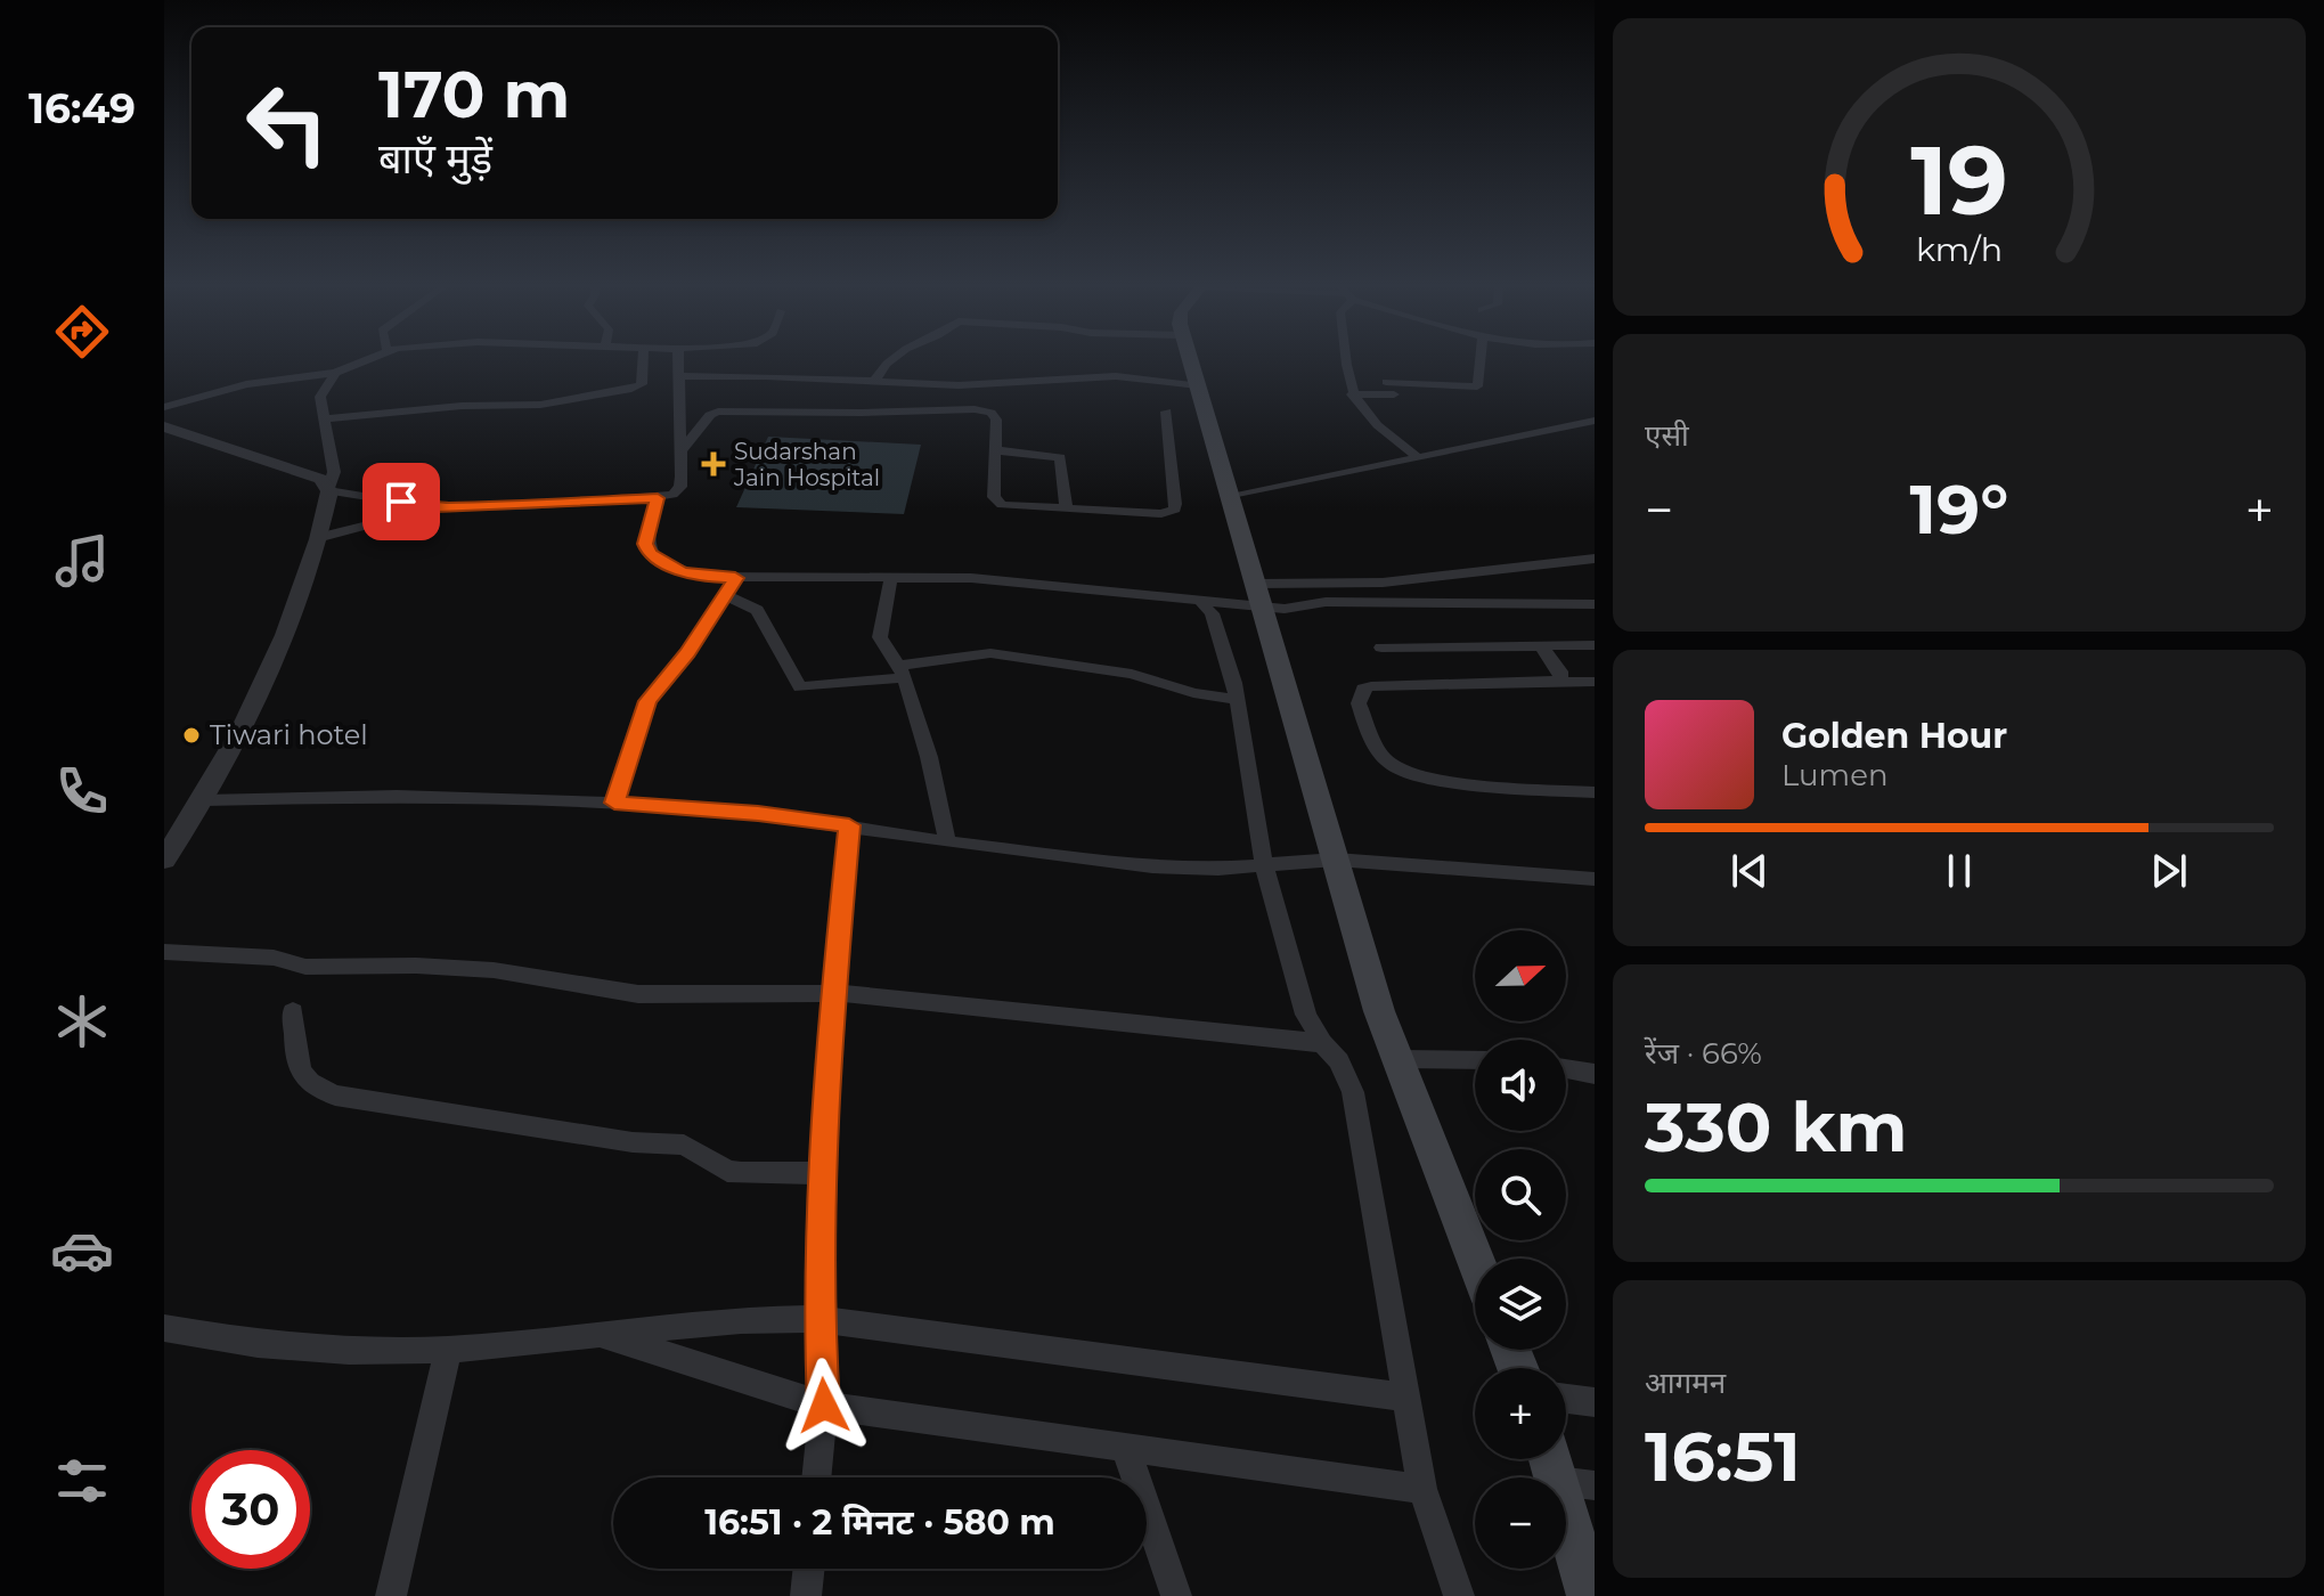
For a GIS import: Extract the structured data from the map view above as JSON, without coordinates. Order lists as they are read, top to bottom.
{
  "places": {
    "health": ["Sudarshan Jain Hospital"],
    "other": ["Tiwari hotel"]
  },
  "north": "right",
  "page": {
    "tabs": "16:49",
    "turn": ["170 m", "बाएँ मुड़ें"],
    "tile": [
      "एसी",
      ["रेंज · 66%", "330 km"],
      ["आगमन", "16:51"]
    ],
    "heat": ["−", "19°", "+"],
    "song": ["Golden Hour", "Lumen"],
    "map_buttons": ["+", "−"],
    "limit": "30",
    "trip": "16:51 · 2 मिनट · 580 m",
    "gauge": ["19", "km/h"]
  }
}
